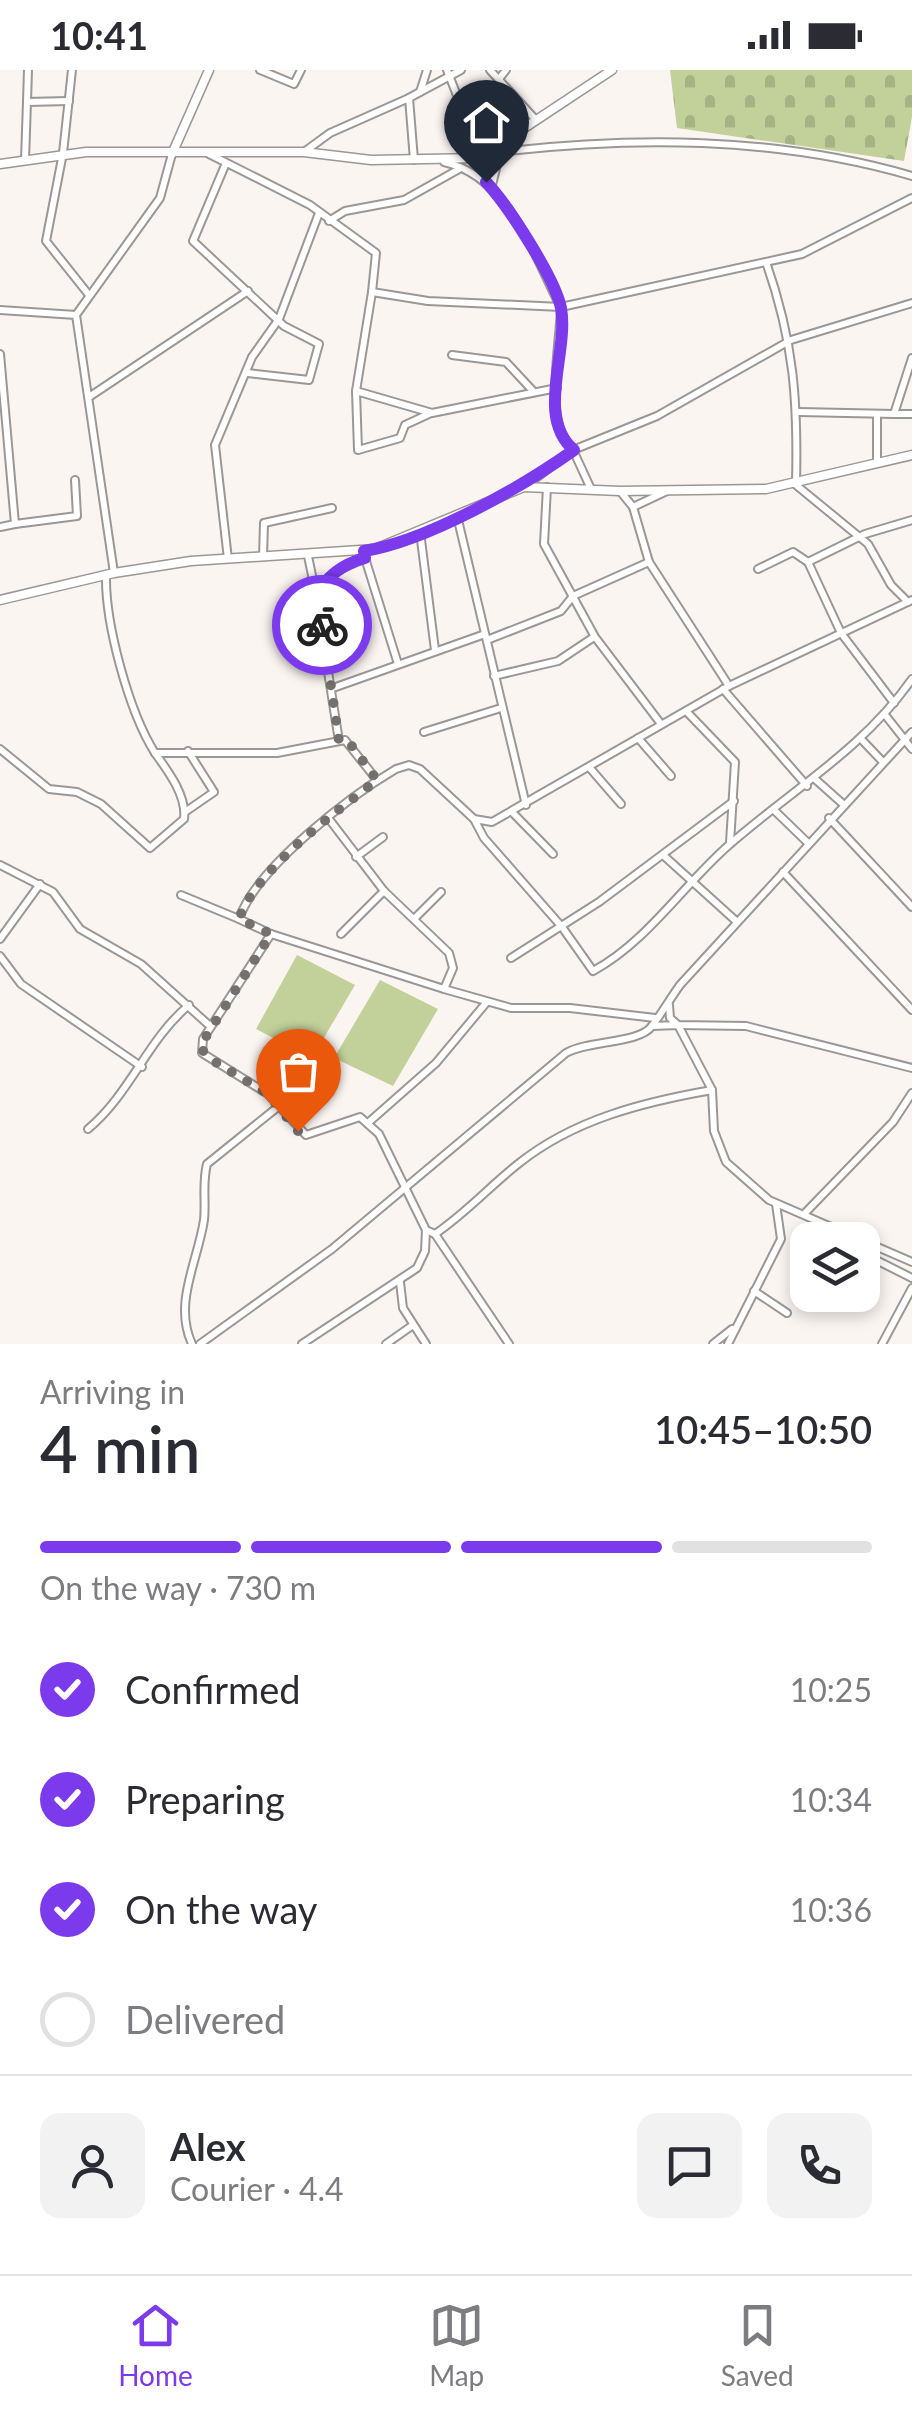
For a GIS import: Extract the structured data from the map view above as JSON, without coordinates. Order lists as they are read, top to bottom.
{
  "page": {
    "status": "10:41",
    "heading": ["4 min", "Arriving in", "10:45–10:50"],
    "panel": ["Alex", "Courier · 4.4"],
    "bar": "On the way · 730 m",
    "list": [
      ["Confirmed", "10:25"],
      ["Preparing", "10:34"],
      ["On the way", "10:36"],
      "Delivered"
    ],
    "tabs": ["Home", "Map", "Saved"]
  }
}
